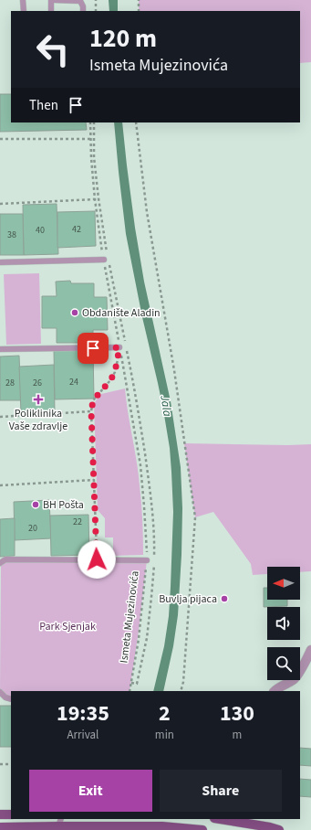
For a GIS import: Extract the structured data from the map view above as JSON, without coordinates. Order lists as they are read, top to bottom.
{
  "streets": {
    "lane": ["Ismeta Mujezinovića"]
  },
  "water": ["Jala"],
  "parks": ["Park Sjenjak"],
  "places": {
    "other": ["Obdanište Aladin", "BH Pošta", "Buvlja pijaca"],
    "health": ["Poliklinika Vaše zdravlje"]
  },
  "house_numbers": [
    "42",
    "40",
    "38",
    "24",
    "28",
    "26",
    "22",
    "20"
  ],
  "north": "left",
  "page": {
    "turn": ["120 m", "Ismeta Mujezinovića"],
    "then": "Then",
    "eta": [
      "19:35",
      "Arrival",
      "2",
      "min",
      "130",
      "m"
    ],
    "buttons": ["Exit", "Share"]
  }
}
